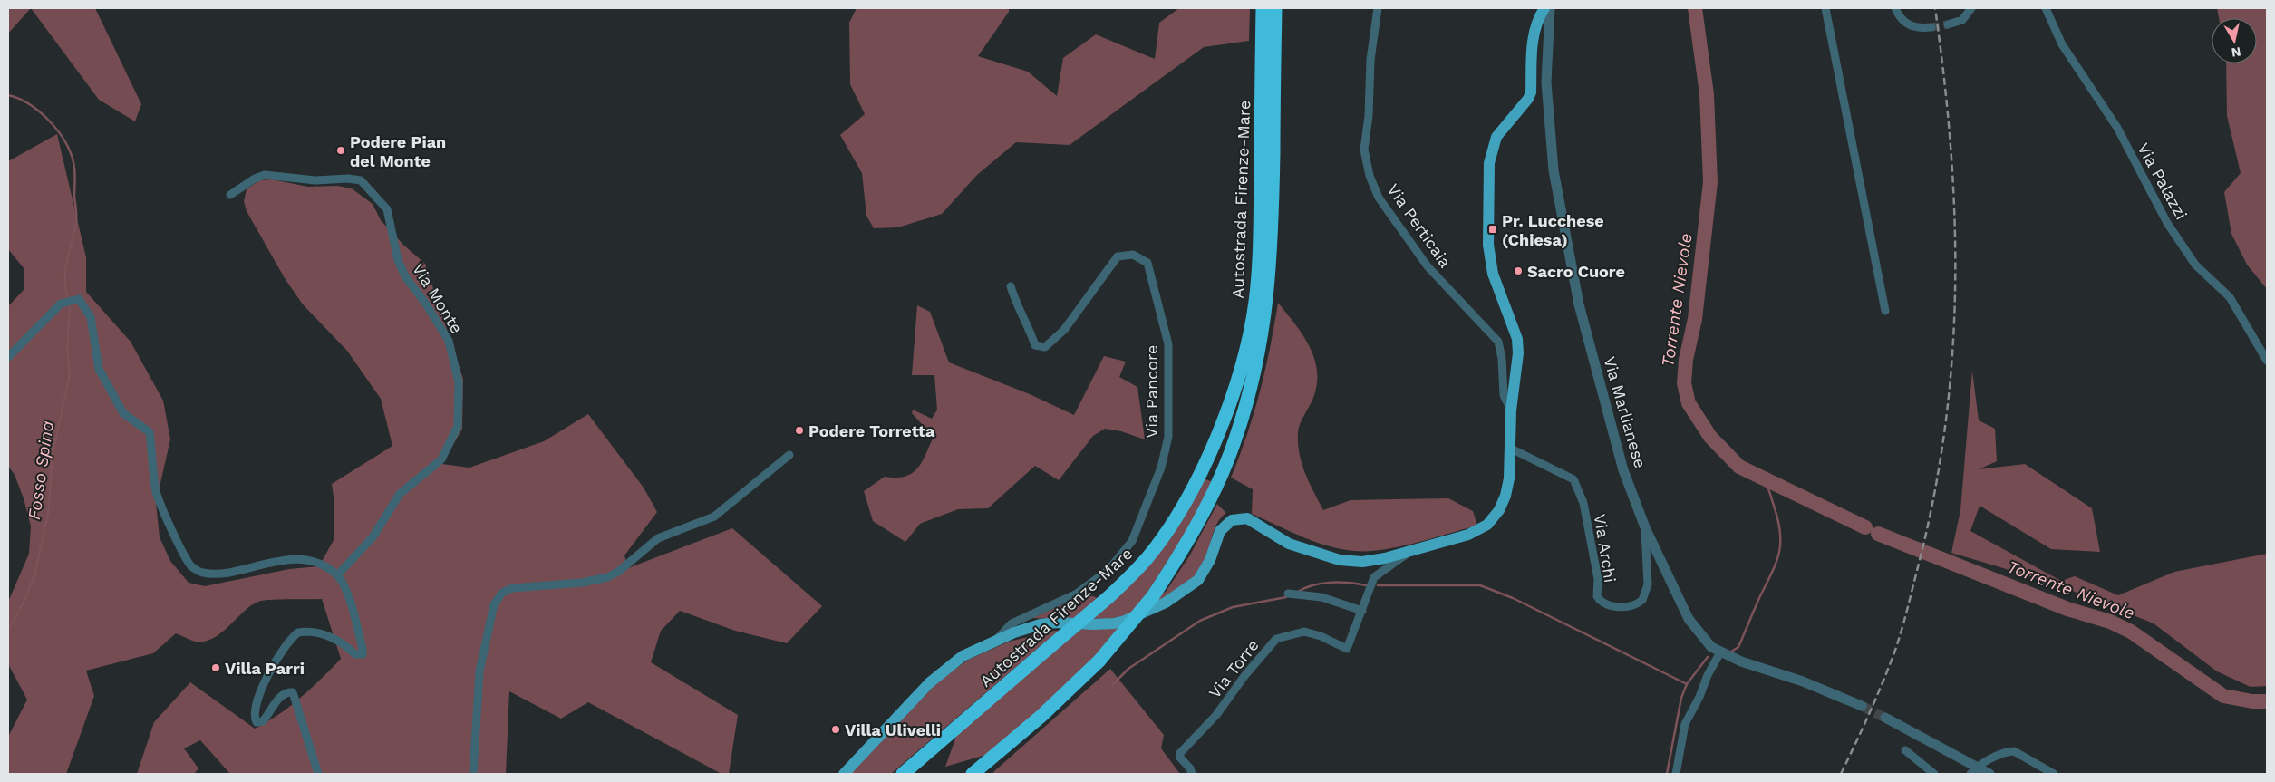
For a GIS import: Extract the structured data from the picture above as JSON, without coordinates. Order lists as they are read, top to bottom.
{
  "streets": {
    "highway": ["Autostrada Firenze-Mare"],
    "street": [
      "Via Palazzi",
      "Via Perticaia",
      "Via Monte",
      "Via Pancore",
      "Via Marlianese",
      "Via Archi",
      "Via Torre"
    ]
  },
  "crossings": [
    ["Via Marlianese", "Via Archi"]
  ],
  "water": ["Torrente Nievole", "Fosso Spina"],
  "places": {
    "other": [
      "Podere Pian del Monte",
      "Sacro Cuore",
      "Podere Torretta",
      "Villa Parri",
      "Villa Ulivelli"
    ],
    "transit": ["Pr. Lucchese (Chiesa)"]
  },
  "north": "bottom"
}
